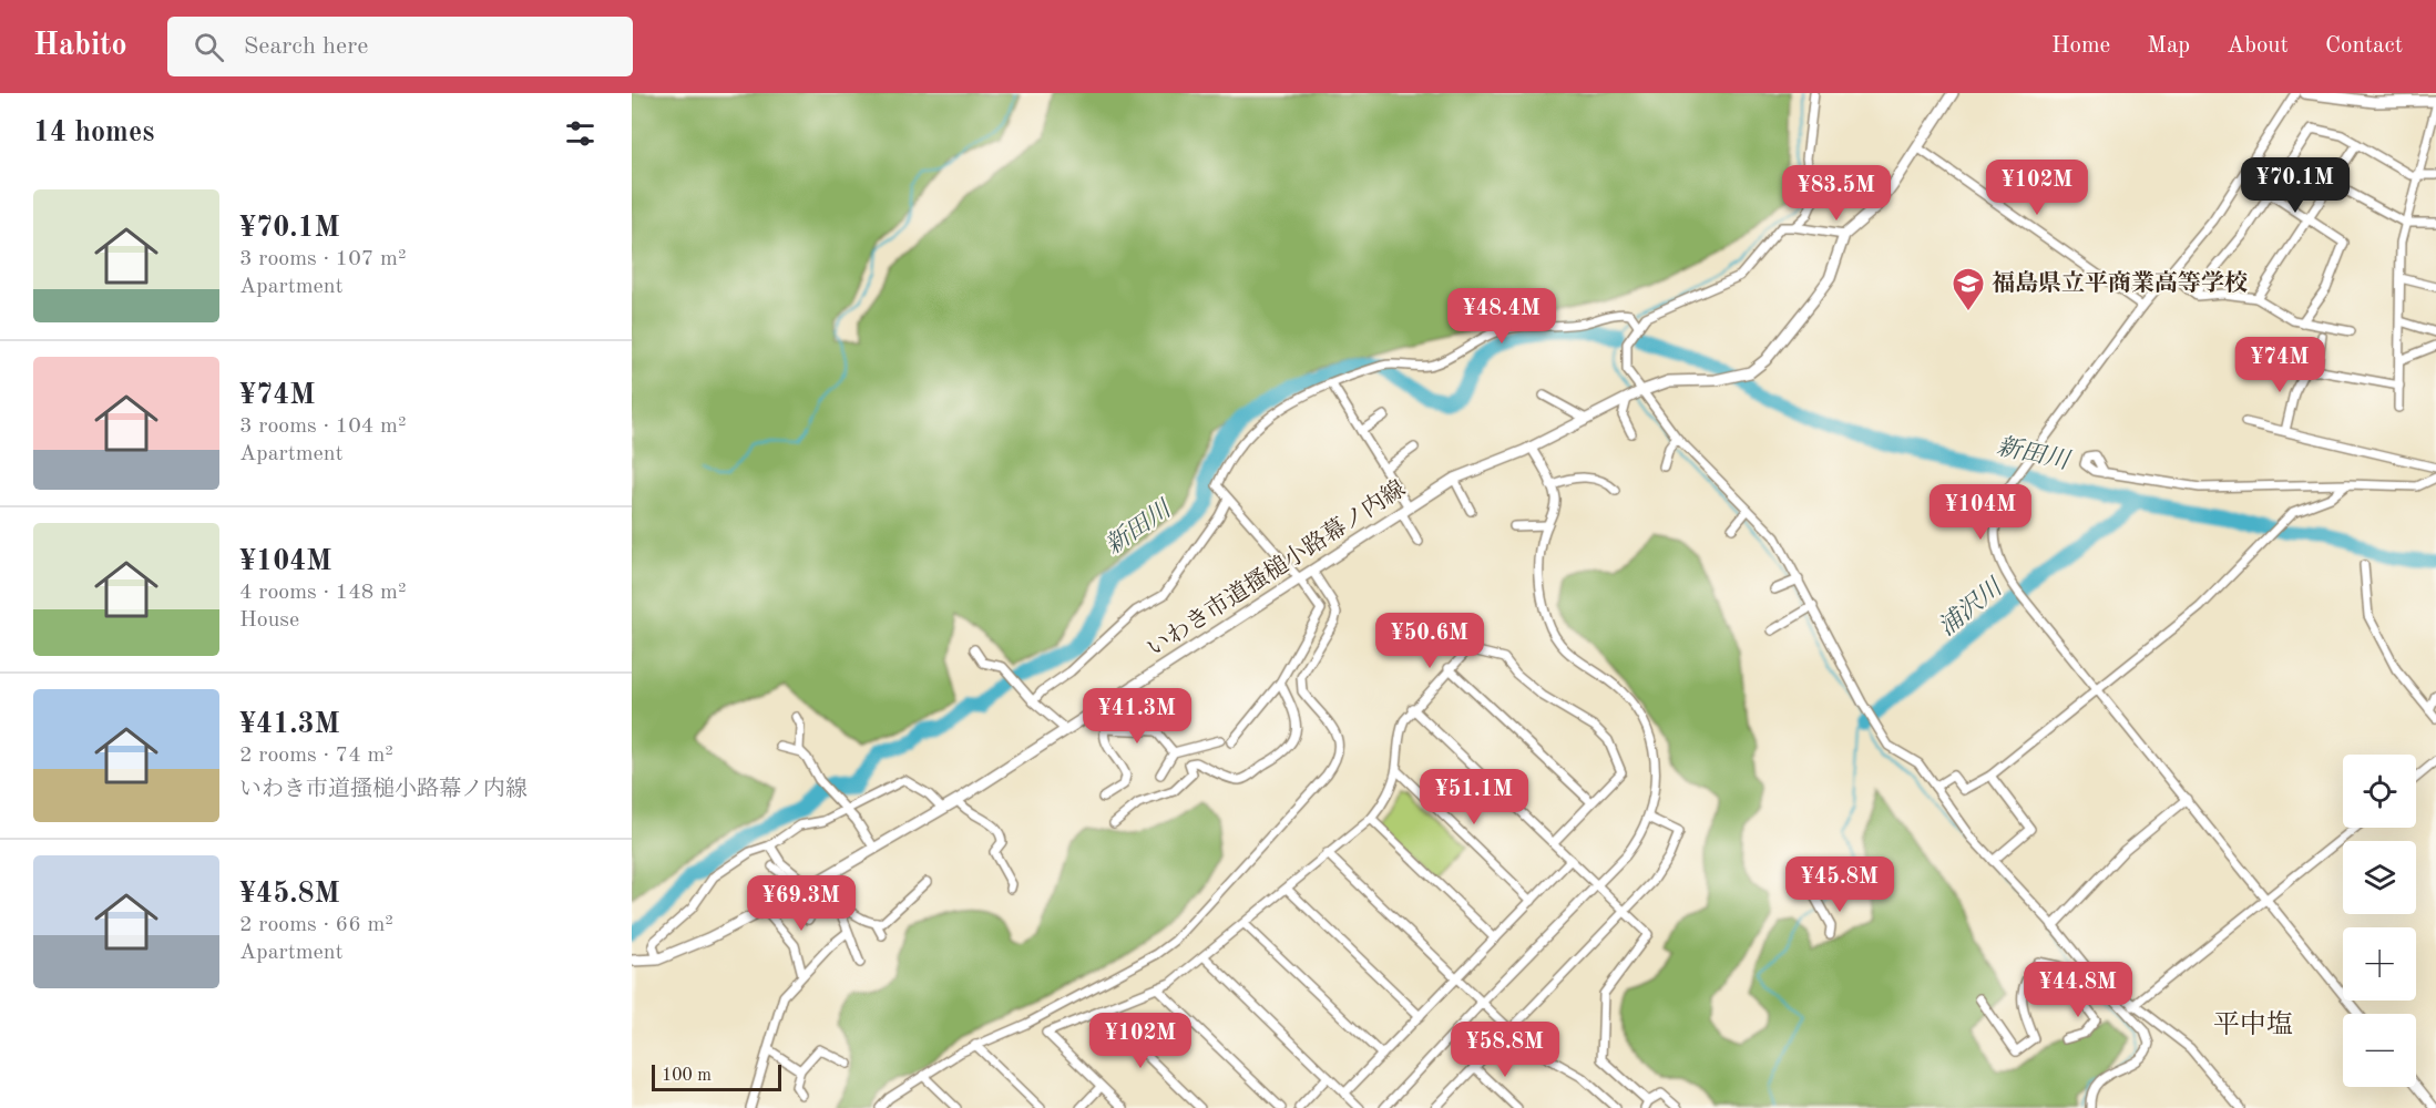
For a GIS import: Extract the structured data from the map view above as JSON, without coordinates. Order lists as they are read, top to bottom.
{
  "streets": {
    "street": ["いわき市道搔槌小路幕ノ内線"]
  },
  "districts": ["平中塩"],
  "water": ["新田川", "浦沢川"],
  "places": {
    "school or university": ["福島県立平商業高等学校"]
  },
  "scale_bar": "100 m",
  "page": {
    "header": "Habito",
    "search": "Search here",
    "nav": [
      "Home",
      "Map",
      "About",
      "Contact"
    ],
    "heading": "14 homes",
    "price": [
      "¥70.1M",
      "¥102M",
      "¥83.5M",
      "¥48.4M",
      "¥74M",
      "¥104M",
      "¥50.6M",
      "¥41.3M",
      "¥51.1M",
      "¥45.8M",
      "¥69.3M",
      "¥44.8M",
      "¥102M",
      "¥58.8M"
    ],
    "list": [
      {
        "name": "¥70.1M",
        "note": "3 rooms · 107 m² · Apartment"
      },
      {
        "name": "¥74M",
        "note": "3 rooms · 104 m² · Apartment"
      },
      {
        "name": "¥104M",
        "note": "4 rooms · 148 m² · House"
      },
      {
        "name": "¥41.3M",
        "note": "2 rooms · 74 m² · いわき市道搔槌小路幕ノ内線"
      },
      {
        "name": "¥45.8M",
        "note": "2 rooms · 66 m² · Apartment"
      }
    ],
    "map_buttons": ["+", "−"],
    "scale": "100 m"
  }
}
